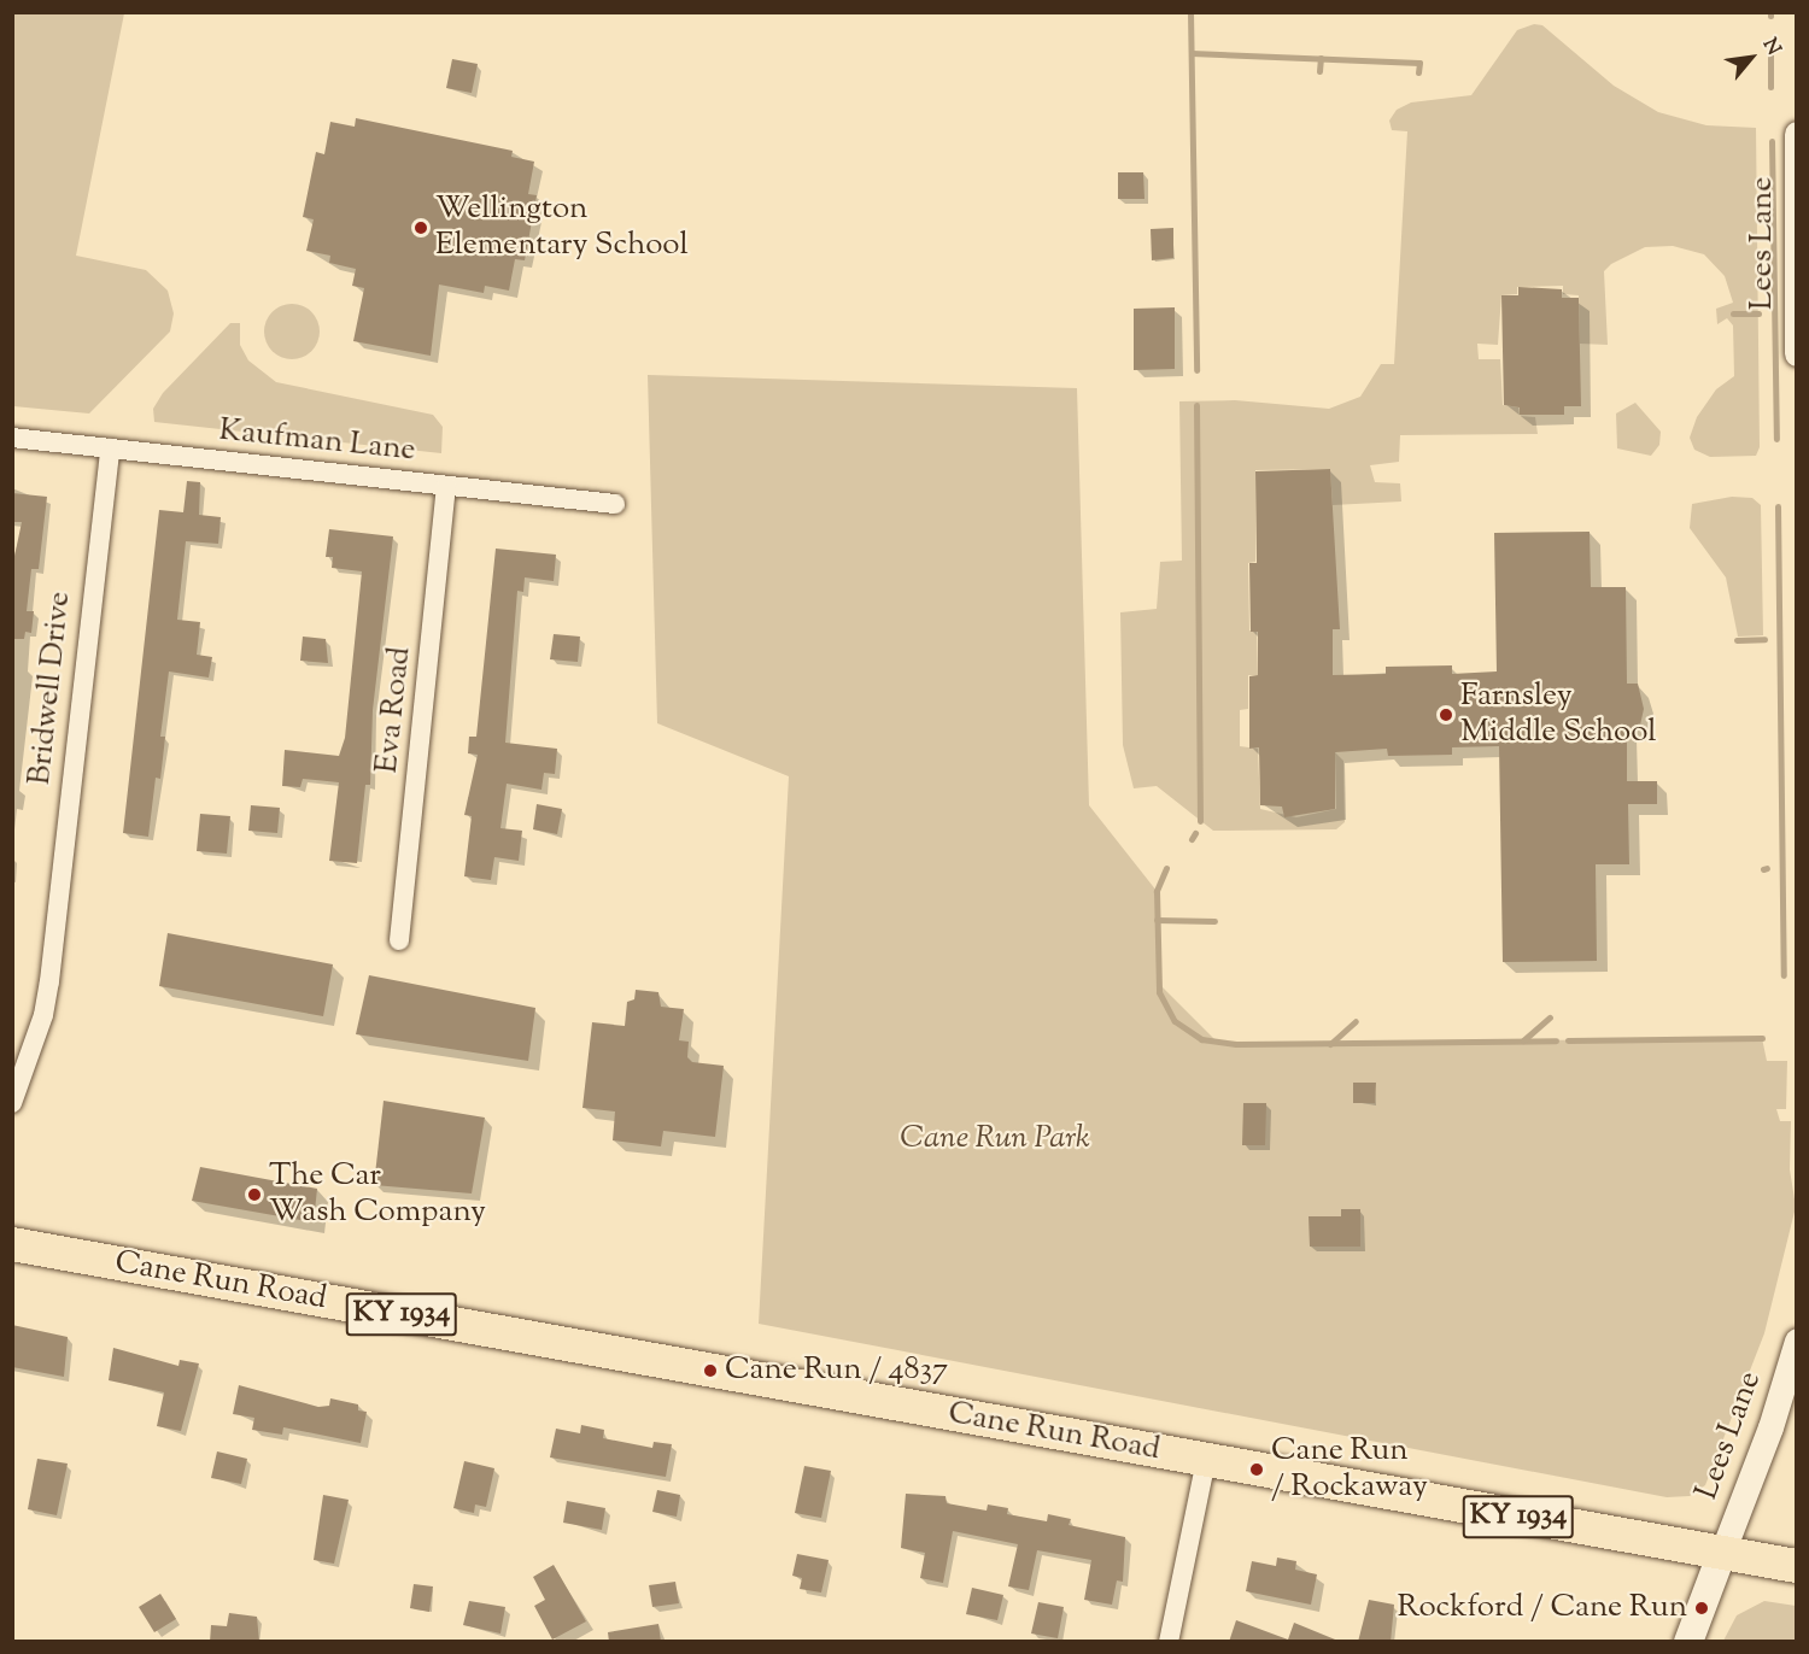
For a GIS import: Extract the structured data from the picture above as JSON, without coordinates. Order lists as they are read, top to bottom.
{
  "streets": {
    "highway": ["Cane Run Road", "KY 1934"],
    "street": [
      "Lees Lane",
      "Kaufman Lane",
      "Bridwell Drive",
      "Eva Road"
    ]
  },
  "crossings": [
    ["Lees Lane", "Cane Run Road"],
    ["Kaufman Lane", "Bridwell Drive"],
    ["Kaufman Lane", "Eva Road"]
  ],
  "parks": ["Cane Run Park"],
  "places": [
    "Wellington Elementary School",
    "Farnsley Middle School",
    "The Car Wash Company",
    "Cane Run / 4837",
    "Cane Run / Rockaway",
    "Rockford / Cane Run"
  ],
  "north": "top right"
}
